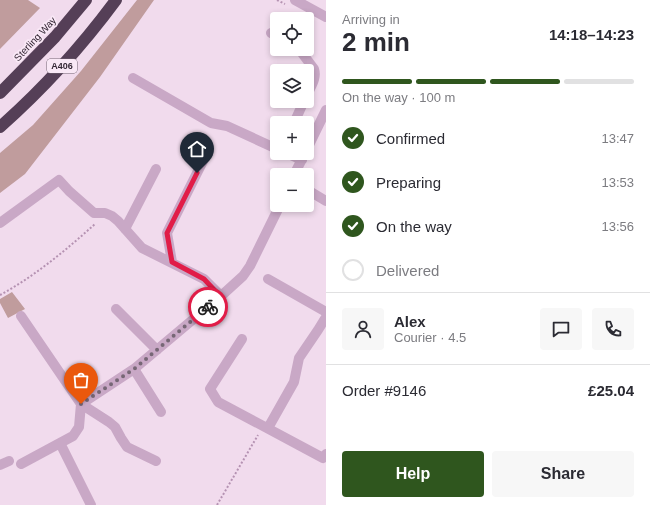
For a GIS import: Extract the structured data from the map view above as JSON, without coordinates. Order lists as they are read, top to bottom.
{
  "streets": {
    "highway": ["Sterling Way", "A406"]
  },
  "page": {
    "heading": ["2 min", "Arriving in", "14:18–14:23"],
    "panel": [
      "Alex",
      "Courier · 4.5",
      "Order #9146",
      "£25.04"
    ],
    "map_buttons": ["+", "−"],
    "bar": "On the way · 100 m",
    "list": [
      ["Confirmed", "13:47"],
      ["Preparing", "13:53"],
      ["On the way", "13:56"],
      "Delivered"
    ],
    "buttons": ["Help", "Share"]
  }
}
